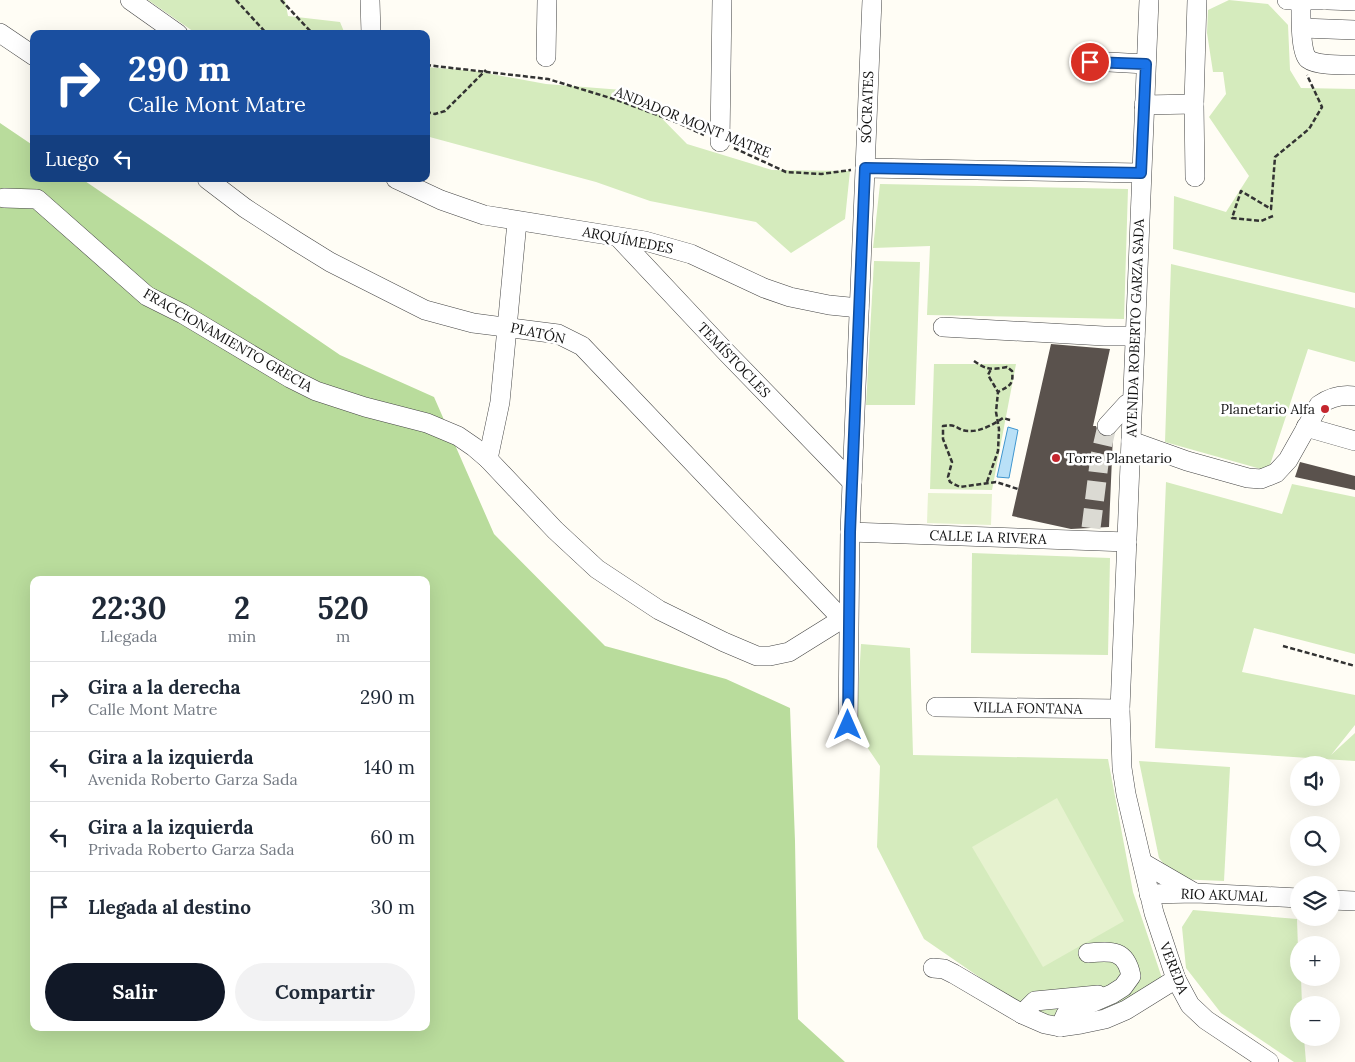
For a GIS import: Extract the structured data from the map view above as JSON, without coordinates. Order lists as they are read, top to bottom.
{
  "streets": {
    "street": [
      "SÓCRATES",
      "ARQUÍMEDES",
      "AVENIDA ROBERTO GARZA SADA",
      "PLATÓN",
      "FRACCIONAMIENTO GRECIA",
      "TEMÍSTOCLES",
      "CALLE LA RIVERA",
      "VILLA FONTANA",
      "RIO AKUMAL",
      "VEREDA"
    ],
    "path": ["ANDADOR MONT MATRE"]
  },
  "crossings": [
    ["SÓCRATES", "ANDADOR MONT MATRE"],
    ["SÓCRATES", "ARQUÍMEDES"],
    ["SÓCRATES", "PLATÓN"],
    ["SÓCRATES", "FRACCIONAMIENTO GRECIA"],
    ["SÓCRATES", "TEMÍSTOCLES"],
    ["SÓCRATES", "CALLE LA RIVERA"],
    ["ARQUÍMEDES", "TEMÍSTOCLES"],
    ["AVENIDA ROBERTO GARZA SADA", "CALLE LA RIVERA"],
    ["AVENIDA ROBERTO GARZA SADA", "VILLA FONTANA"],
    ["AVENIDA ROBERTO GARZA SADA", "RIO AKUMAL"],
    ["AVENIDA ROBERTO GARZA SADA", "VEREDA"],
    ["PLATÓN", "FRACCIONAMIENTO GRECIA"],
    ["RIO AKUMAL", "VEREDA"]
  ],
  "places": ["Planetario Alfa", "Torre Planetario"],
  "page": {
    "turn": ["290 m", "Calle Mont Matre"],
    "then": "Luego",
    "eta": [
      "22:30",
      "Llegada",
      "2",
      "min",
      "520",
      "m"
    ],
    "list": [
      {
        "name": "Gira a la derecha",
        "note": "Calle Mont Matre",
        "value": "290 m"
      },
      {
        "name": "Gira a la izquierda",
        "note": "Avenida Roberto Garza Sada",
        "value": "140 m"
      },
      {
        "name": "Gira a la izquierda",
        "note": "Privada Roberto Garza Sada",
        "value": "60 m"
      },
      {
        "name": "Llegada al destino",
        "value": "30 m"
      }
    ],
    "map_buttons": ["+", "−"],
    "buttons": ["Salir", "Compartir"]
  }
}
